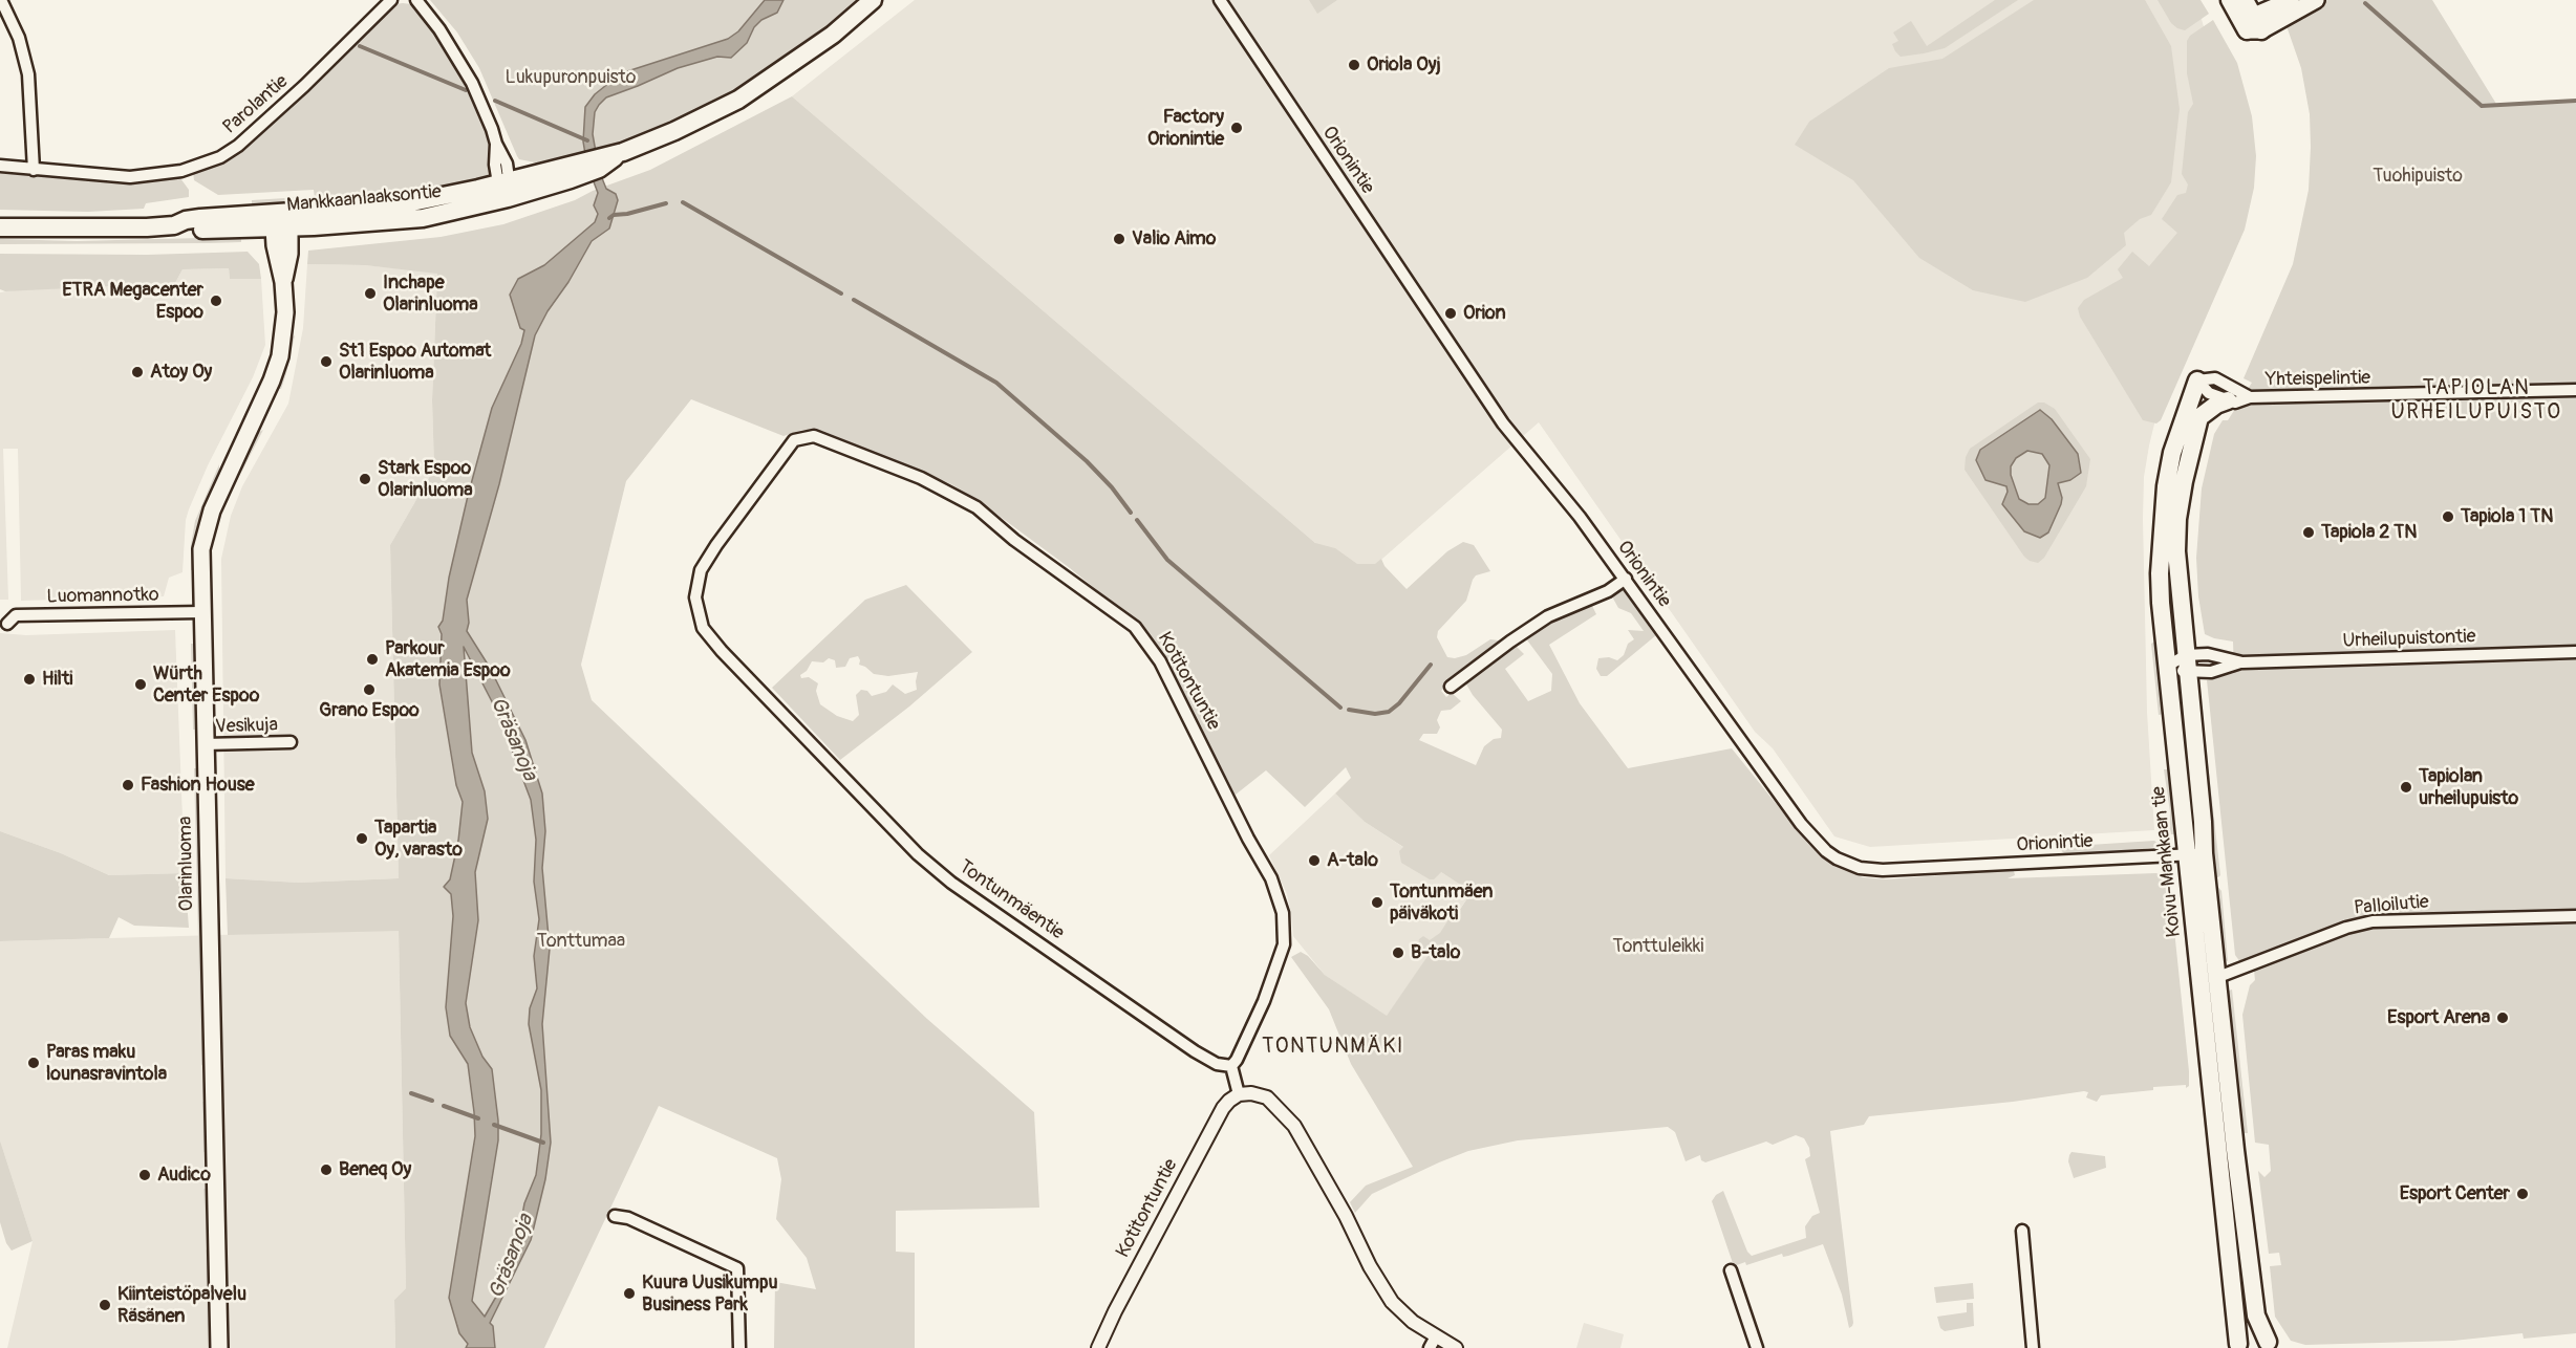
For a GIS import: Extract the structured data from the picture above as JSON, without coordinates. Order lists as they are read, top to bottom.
{
  "streets": {
    "main road": ["Mankkaanlaaksontie", "Koivu-Mankkaan tie", "Olarinluoma"],
    "street": [
      "Parolantie",
      "Orionintie",
      "Yhteispelintie",
      "Luomannotko",
      "Urheilupuistontie",
      "Kotitontuntie",
      "Vesikuja",
      "Tontunmäentie",
      "Palloilutie"
    ]
  },
  "crossings": [
    ["Orionintie", "Koivu-Mankkaan tie"],
    ["Mankkaanlaaksontie", "Olarinluoma"],
    ["Yhteispelintie", "Koivu-Mankkaan tie"],
    ["Luomannotko", "Olarinluoma"],
    ["Urheilupuistontie", "Koivu-Mankkaan tie"],
    ["Kotitontuntie", "Tontunmäentie"],
    ["Vesikuja", "Olarinluoma"],
    ["Koivu-Mankkaan tie", "Palloilutie"]
  ],
  "districts": ["TAPIOLAN URHEILUPUISTO", "TONTUNMÄKI"],
  "water": ["Gräsanoja"],
  "parks": [
    "Lukupuronpuisto",
    "Tuohipuisto",
    "Tonttumaa",
    "Tonttuleikki"
  ],
  "places": [
    "Oriola Oyj",
    "Factory Orionintie",
    "Valio Aimo",
    "Inchape Olarinluoma",
    "ETRA Megacenter Espoo",
    "Orion",
    "St1 Espoo Automat Olarinluoma",
    "Atoy Oy",
    "Stark Espoo Olarinluoma",
    "Tapiola 1 TN",
    "Tapiola 2 TN",
    "Parkour Akatemia Espoo",
    "Hilti",
    "Würth Center Espoo",
    "Grano Espoo",
    "Fashion House",
    "Tapiolan urheilupuisto",
    "Tapartia Oy, varasto",
    "A-talo",
    "Tontunmäen päiväkoti",
    "B-talo",
    "Esport Arena",
    "Paras maku lounasravintola",
    "Beneq Oy",
    "Audico",
    "Esport Center",
    "Kuura Uusikumpu Business Park",
    "Kiinteistöpalvelu Räsänen"
  ]
}
